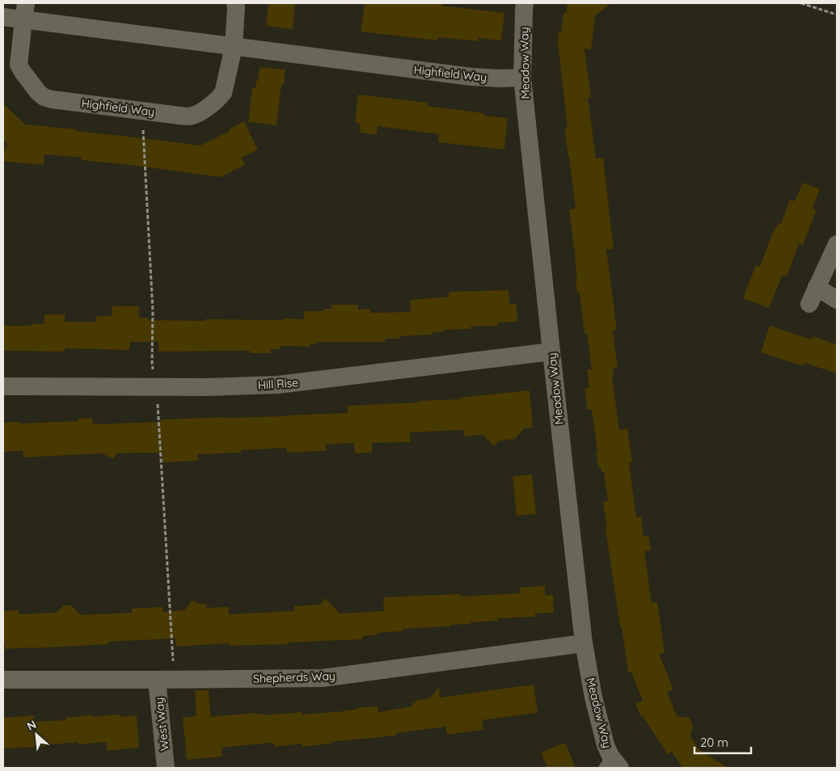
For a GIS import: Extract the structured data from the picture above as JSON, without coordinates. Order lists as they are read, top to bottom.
{
  "streets": {
    "street": [
      "Meadow Way",
      "Highfield Way",
      "Hill Rise",
      "Shepherds Way",
      "West Way"
    ]
  },
  "crossings": [
    ["Meadow Way", "Highfield Way"],
    ["Meadow Way", "Hill Rise"],
    ["Meadow Way", "Shepherds Way"],
    ["Shepherds Way", "West Way"]
  ],
  "scale_bar": "20 m",
  "north": "top left"
}
